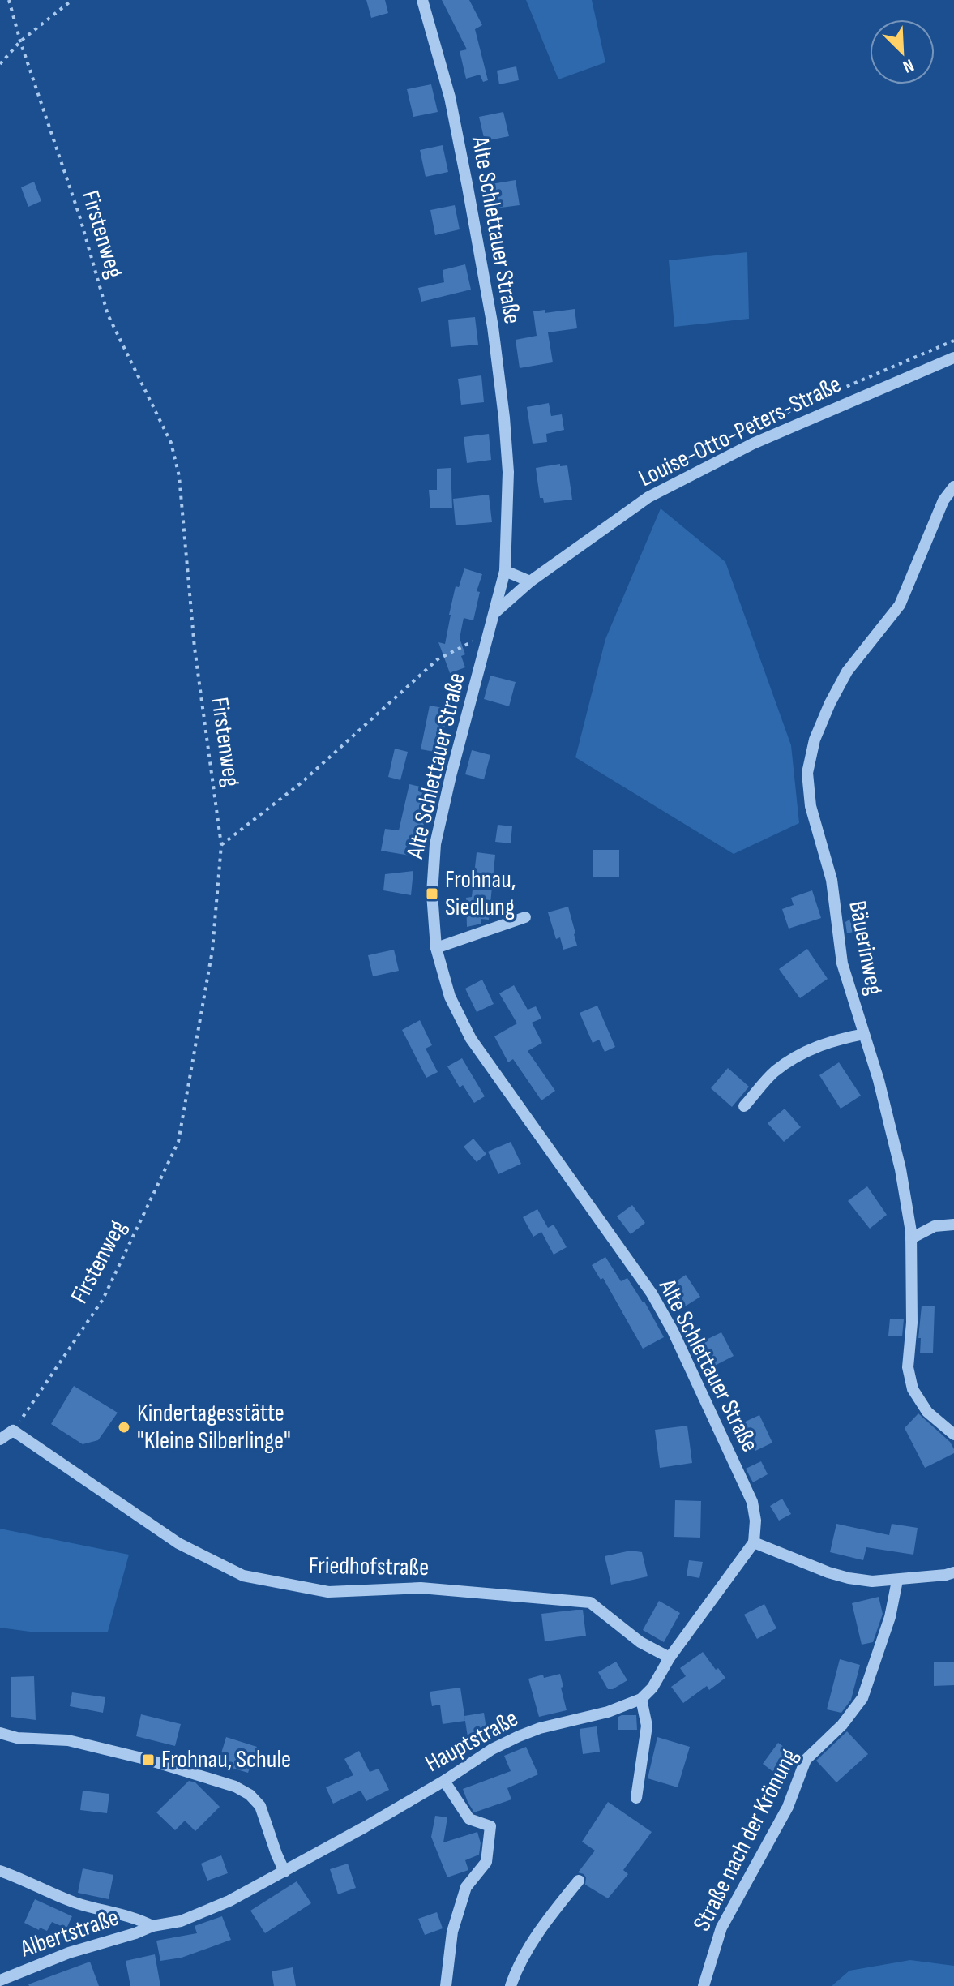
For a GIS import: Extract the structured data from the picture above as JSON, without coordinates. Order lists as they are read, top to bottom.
{
  "streets": {
    "street": [
      "Alte Schlettauer Straße",
      "Louise-Otto-Peters-Straße",
      "Bäuerinweg",
      "Friedhofstraße",
      "Hauptstraße",
      "Straße nach der Krönung",
      "Albertstraße"
    ],
    "path": ["Firstenweg"]
  },
  "crossings": [
    ["Alte Schlettauer Straße", "Louise-Otto-Peters-Straße"],
    ["Firstenweg", "Friedhofstraße"],
    ["Hauptstraße", "Albertstraße"]
  ],
  "places": {
    "transit": ["Frohnau, Siedlung", "Frohnau, Schule"],
    "other": ["Kindertagesstätte \"Kleine Silberlinge\""]
  },
  "north": "bottom right"
}
